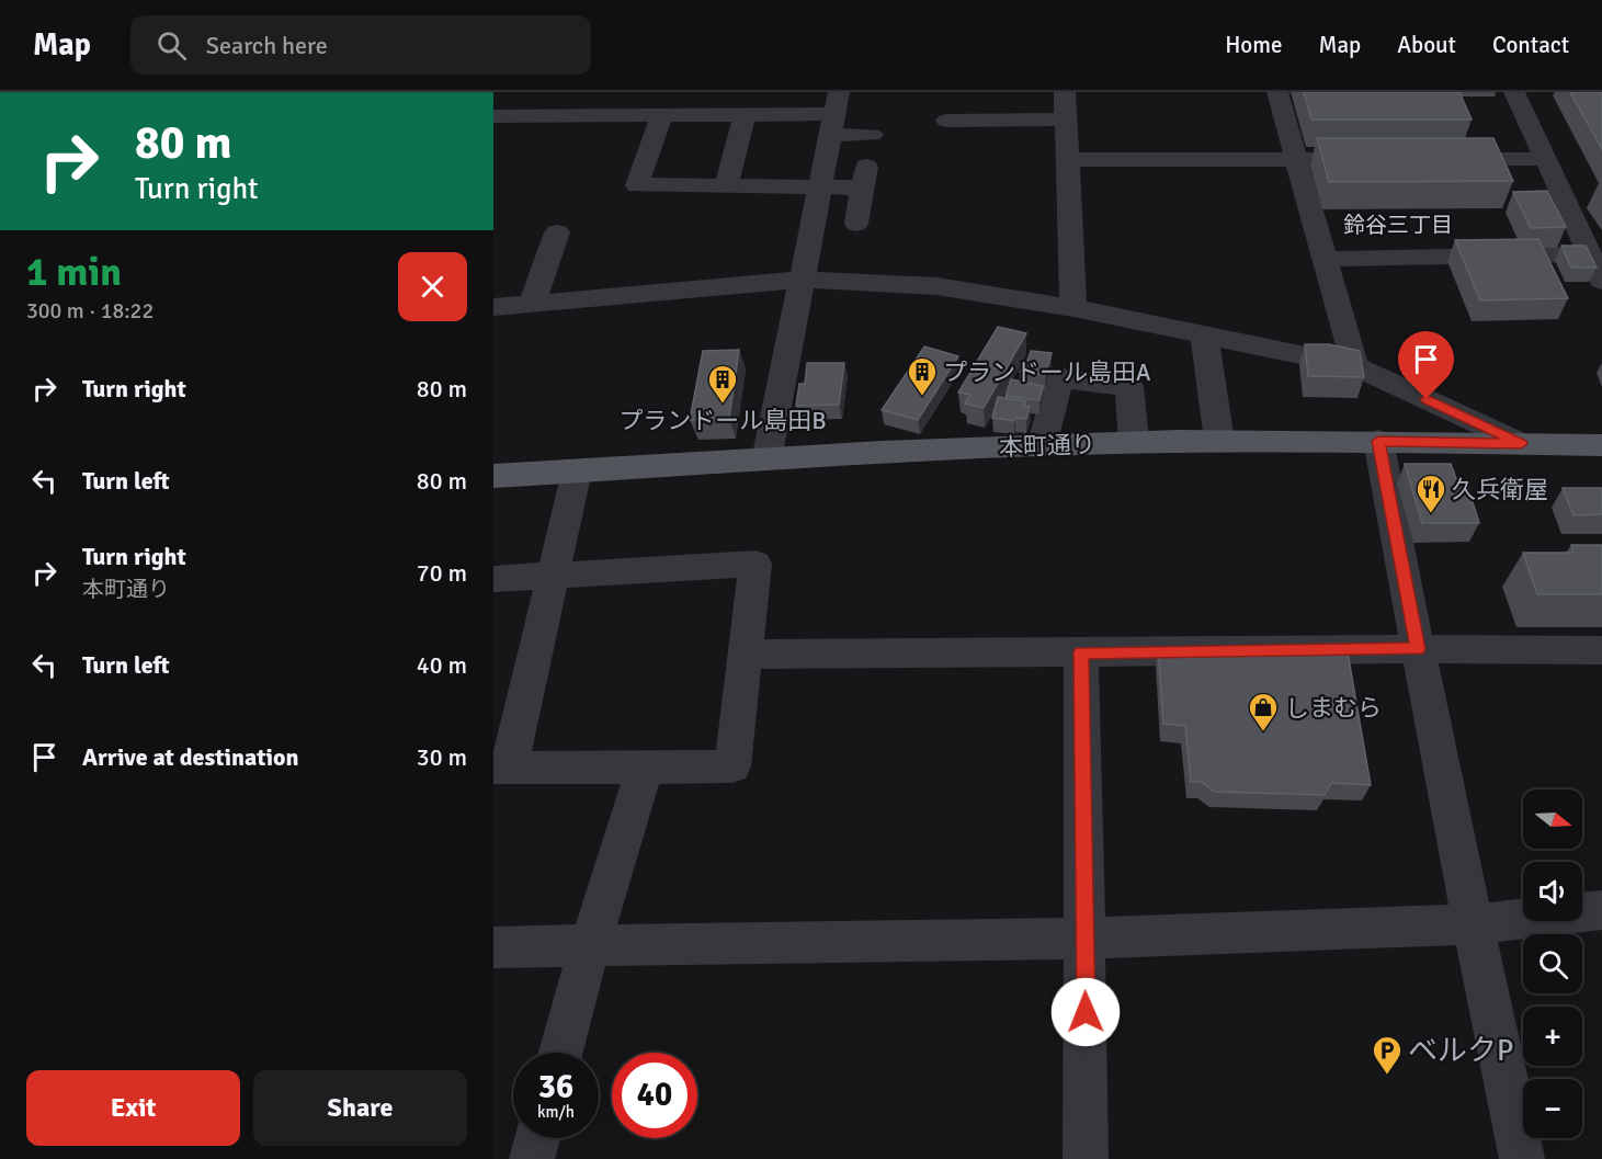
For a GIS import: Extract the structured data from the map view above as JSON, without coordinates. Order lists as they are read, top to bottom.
{
  "streets": {
    "main road": ["本町通り"]
  },
  "districts": ["鈴谷三丁目"],
  "places": {
    "building": ["プランドール島田A", "プランドール島田B"],
    "restaurant": ["久兵衛屋"],
    "shop": ["しまむら"],
    "parking": ["ベルクP"]
  },
  "north": "right",
  "page": {
    "header": "Map",
    "search": "Search here",
    "nav": [
      "Home",
      "Map",
      "About",
      "Contact"
    ],
    "turn": ["80 m", "Turn right"],
    "heading": ["1 min", "300 m · 18:22"],
    "list": [
      {
        "name": "Turn right",
        "value": "80 m"
      },
      {
        "name": "Turn left",
        "value": "80 m"
      },
      {
        "name": "Turn right",
        "note": "本町通り",
        "value": "70 m"
      },
      {
        "name": "Turn left",
        "value": "40 m"
      },
      {
        "name": "Arrive at destination",
        "value": "30 m"
      }
    ],
    "map_buttons": ["+", "−"],
    "speed": "36 km/h",
    "limit": "40",
    "buttons": ["Exit", "Share"]
  }
}
